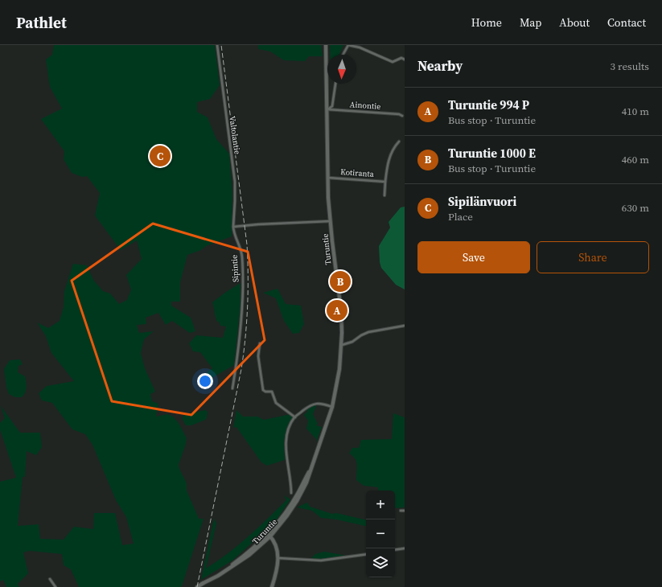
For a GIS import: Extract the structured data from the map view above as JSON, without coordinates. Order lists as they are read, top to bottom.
{
  "streets": {
    "main road": ["Turuntie"],
    "street": [
      "Ainontie",
      "Valtolantie",
      "Kotiranta",
      "Sipintie"
    ]
  },
  "crossings": [
    ["Ainontie", "Turuntie"],
    ["Valtolantie", "Sipintie"],
    ["Kotiranta", "Turuntie"]
  ],
  "north": "bottom",
  "page": {
    "header": "Pathlet",
    "nav": [
      "Home",
      "Map",
      "About",
      "Contact"
    ],
    "heading": ["Nearby", "3 results"],
    "list": [
      {
        "mark": "A",
        "name": "Turuntie 994 P",
        "note": "Bus stop · Turuntie",
        "value": "410 m"
      },
      {
        "mark": "B",
        "name": "Turuntie 1000 E",
        "note": "Bus stop · Turuntie",
        "value": "460 m"
      },
      {
        "mark": "C",
        "name": "Sipilänvuori",
        "note": "Place",
        "value": "630 m"
      }
    ],
    "pins": ["C", "B", "A"],
    "buttons": ["Save", "Share"],
    "map_buttons": ["+", "−"]
  }
}
